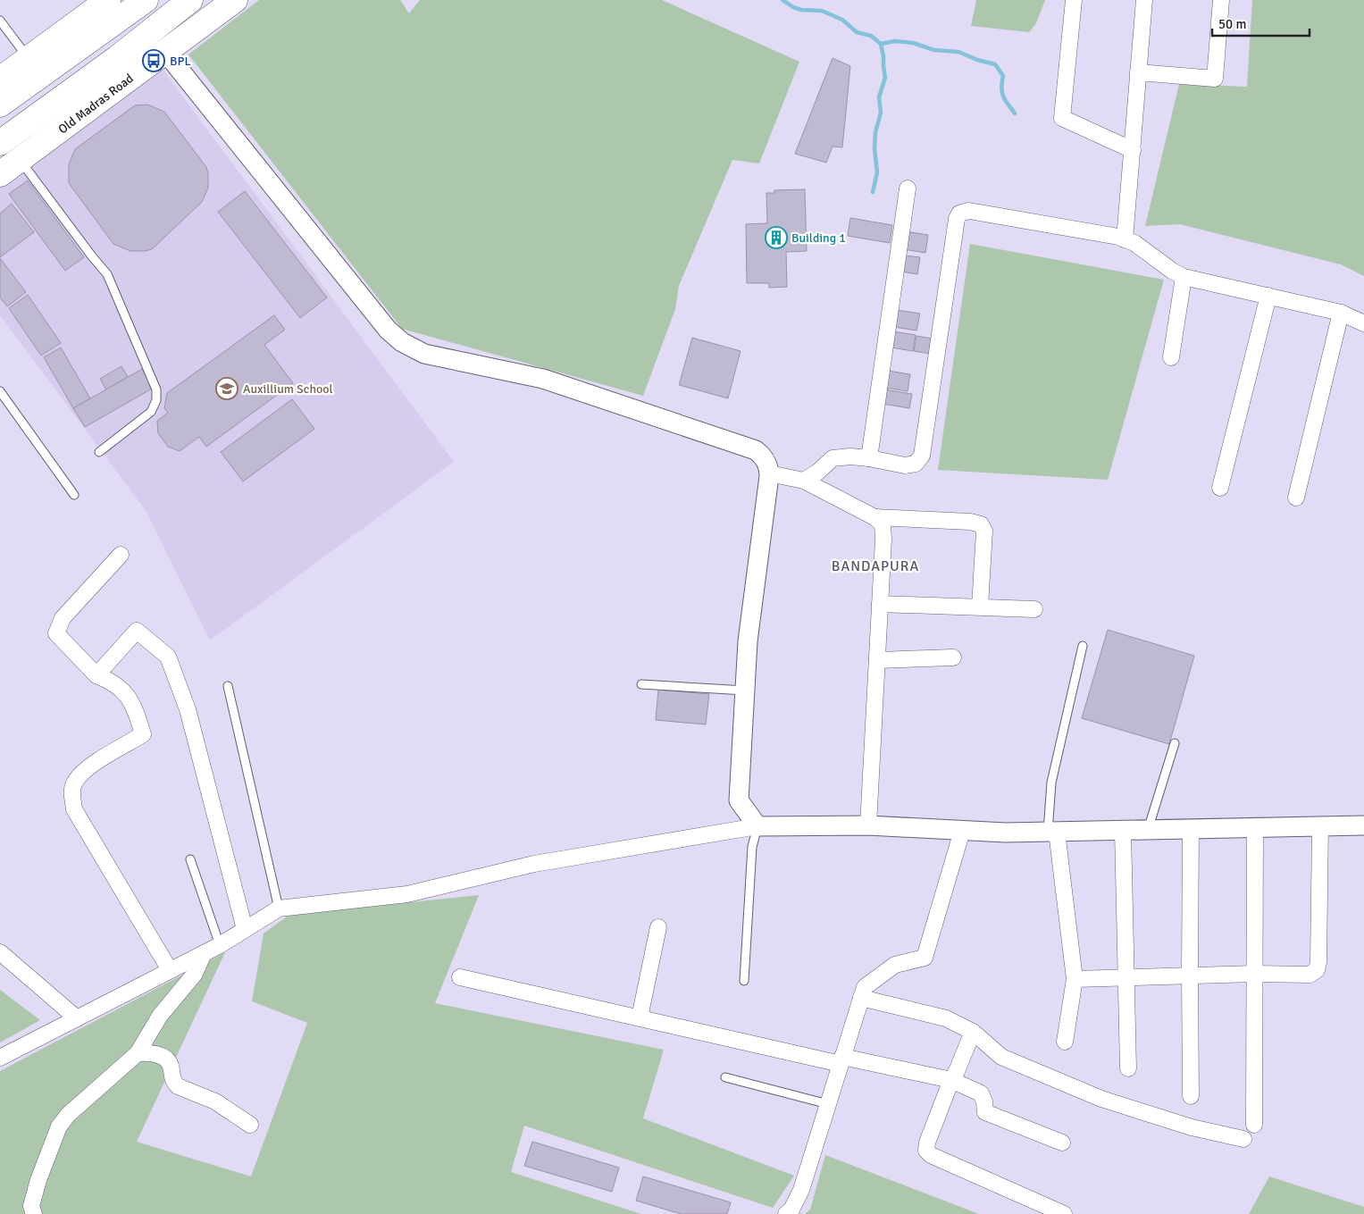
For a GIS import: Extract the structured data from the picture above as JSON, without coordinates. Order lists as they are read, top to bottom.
{
  "streets": {
    "main road": ["Old Madras Road"]
  },
  "districts": ["BANDAPURA"],
  "places": {
    "bus stop": ["BPL"],
    "building": ["Building 1"],
    "school or university": ["Auxillium School"]
  },
  "scale_bar": "50 m"
}
